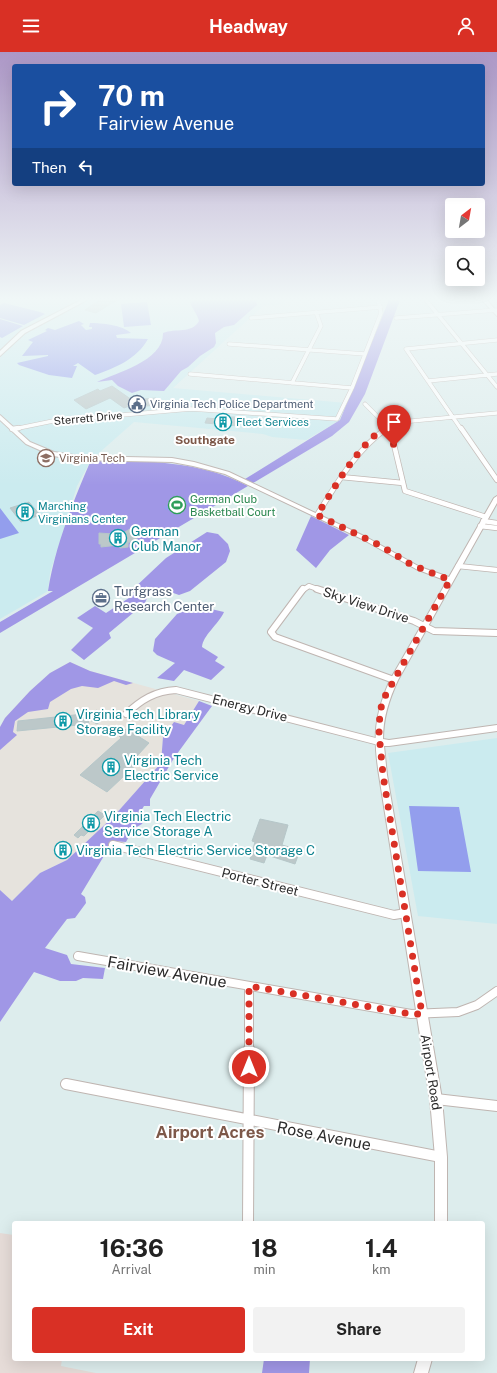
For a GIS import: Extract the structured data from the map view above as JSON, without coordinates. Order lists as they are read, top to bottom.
{
  "streets": {
    "street": [
      "Sterrett Drive",
      "Sky View Drive",
      "Energy Drive",
      "Porter Street",
      "Fairview Avenue",
      "Airport Road",
      "Rose Avenue"
    ]
  },
  "crossings": [
    ["Sky View Drive", "Airport Road"],
    ["Energy Drive", "Airport Road"],
    ["Porter Street", "Airport Road"],
    ["Fairview Avenue", "Airport Road"],
    ["Airport Road", "Rose Avenue"]
  ],
  "districts": ["Southgate", "Airport Acres"],
  "places": {
    "public building": ["Virginia Tech Police Department"],
    "building": [
      "Fleet Services",
      "Marching Virginians Center",
      "German Club Manor",
      "Virginia Tech Library Storage Facility",
      "Virginia Tech Electric Service",
      "Virginia Tech Electric Service Storage A",
      "Virginia Tech Electric Service Storage C"
    ],
    "school or university": ["Virginia Tech"],
    "sports": ["German Club Basketball Court"],
    "office": ["Turfgrass Research Center"]
  },
  "north": "top right",
  "page": {
    "header": "Headway",
    "turn": ["70 m", "Fairview Avenue"],
    "then": "Then",
    "eta": [
      "16:36",
      "Arrival",
      "18",
      "min",
      "1.4",
      "km"
    ],
    "buttons": ["Exit", "Share"]
  }
}
